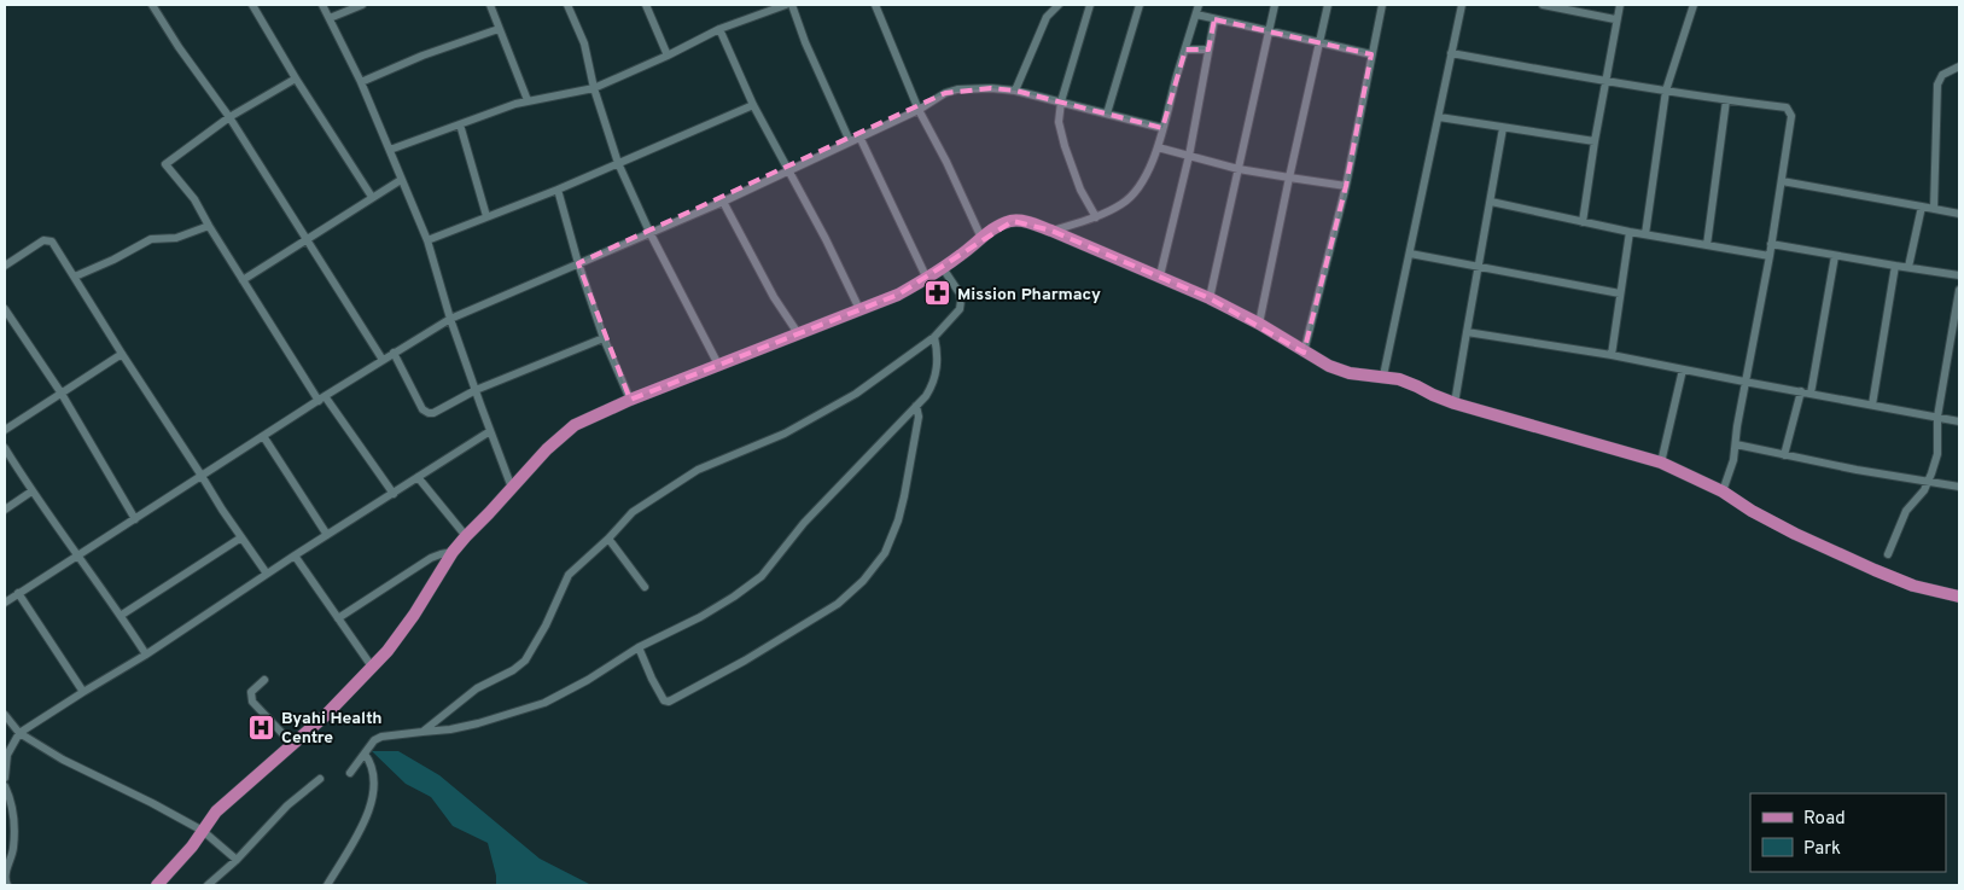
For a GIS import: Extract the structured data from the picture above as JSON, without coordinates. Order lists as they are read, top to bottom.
{
  "places": {
    "pharmacy": ["Mission Pharmacy"],
    "hospital": ["Byahi Health Centre"]
  },
  "legend": ["Road", "Park"]
}
